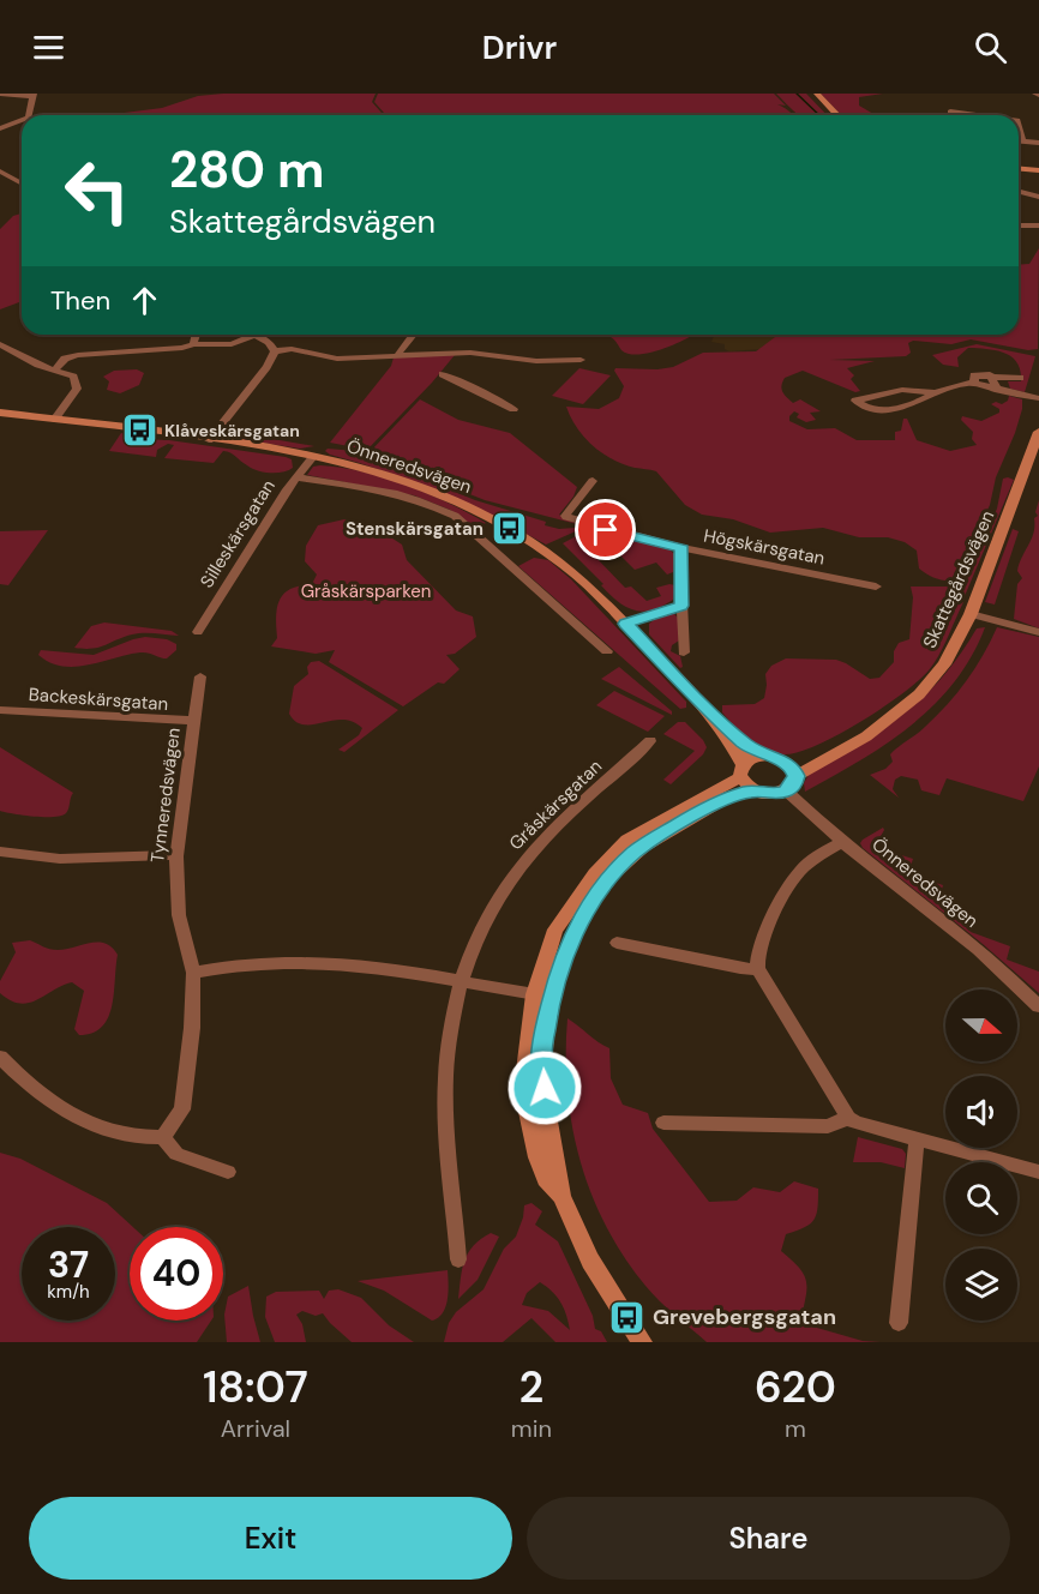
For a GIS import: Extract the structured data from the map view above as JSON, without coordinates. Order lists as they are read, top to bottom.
{
  "streets": {
    "street": [
      "Önneredsvägen",
      "Silleskärsgatan",
      "Högskärsgatan",
      "Skattegårdsvägen",
      "Backeskärsgatan",
      "Tynneredsvägen",
      "Gråskärsgatan"
    ]
  },
  "crossings": [
    ["Önneredsvägen", "Silleskärsgatan"],
    ["Önneredsvägen", "Skattegårdsvägen"],
    ["Backeskärsgatan", "Tynneredsvägen"]
  ],
  "parks": ["Gråskärsparken"],
  "places": {
    "bus stop": ["Klåveskärsgatan", "Stenskärsgatan", "Grevebergsgatan"]
  },
  "north": "right",
  "page": {
    "header": "Drivr",
    "turn": ["280 m", "Skattegårdsvägen"],
    "then": "Then",
    "speed": "37 km/h",
    "limit": "40",
    "eta": [
      "18:07",
      "Arrival",
      "2",
      "min",
      "620",
      "m"
    ],
    "buttons": ["Exit", "Share"]
  }
}
